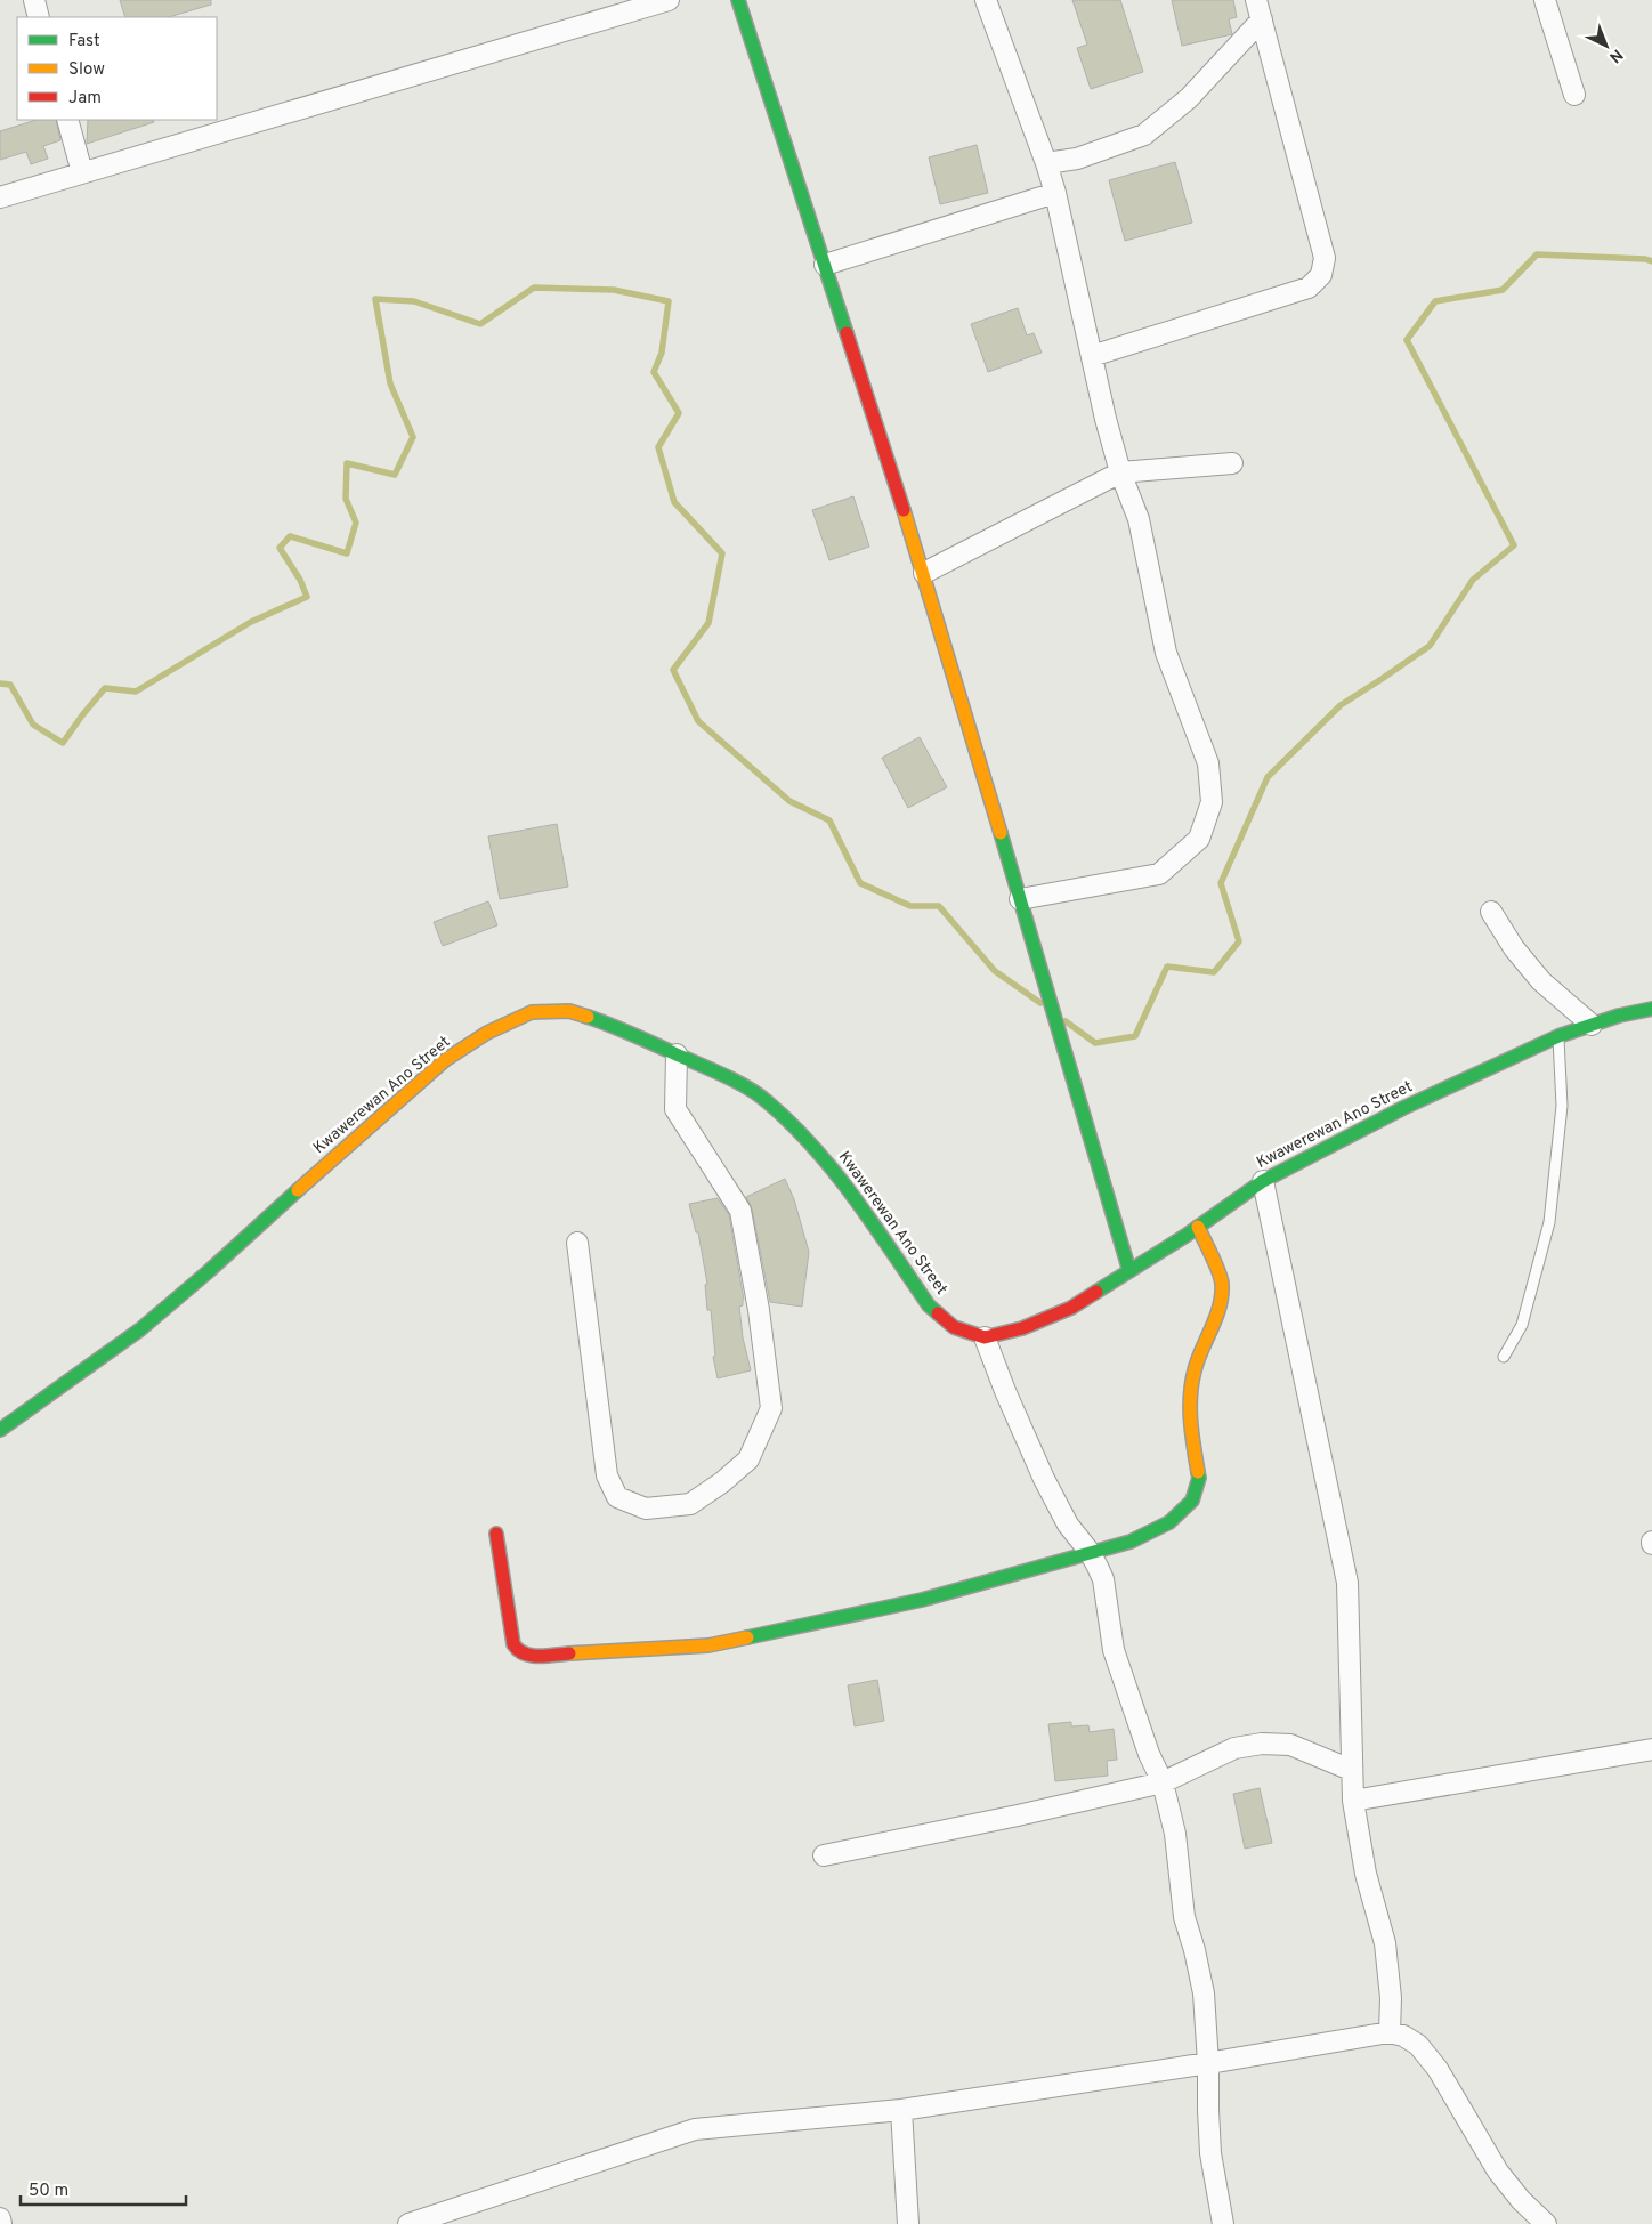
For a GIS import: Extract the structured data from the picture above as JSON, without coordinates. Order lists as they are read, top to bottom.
{
  "streets": {
    "street": ["Kwawerewan Ano Street"]
  },
  "legend": ["Fast", "Slow", "Jam"],
  "scale_bar": "50 m",
  "north": "bottom right"
}
